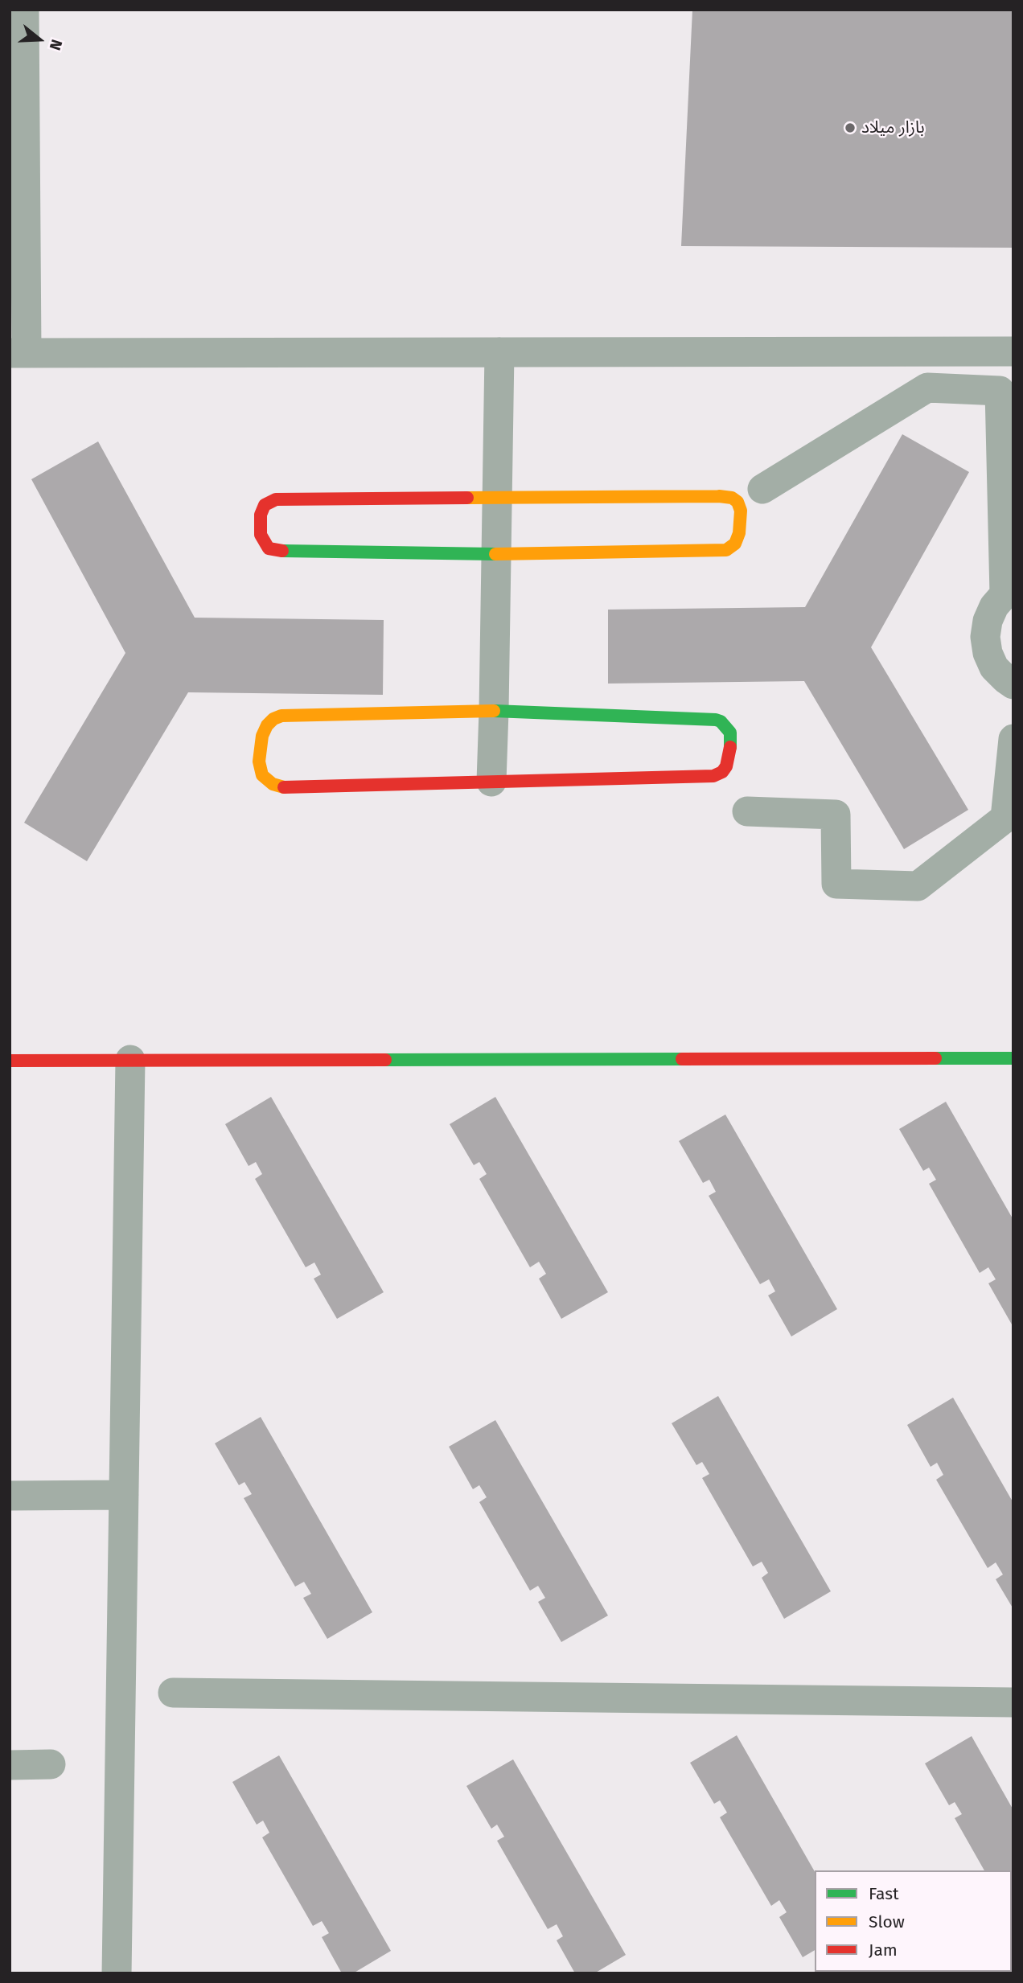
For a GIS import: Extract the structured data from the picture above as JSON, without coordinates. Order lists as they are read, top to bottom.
{
  "places": ["بازار میلاد"],
  "legend": ["Fast", "Slow", "Jam"],
  "north": "right"
}
